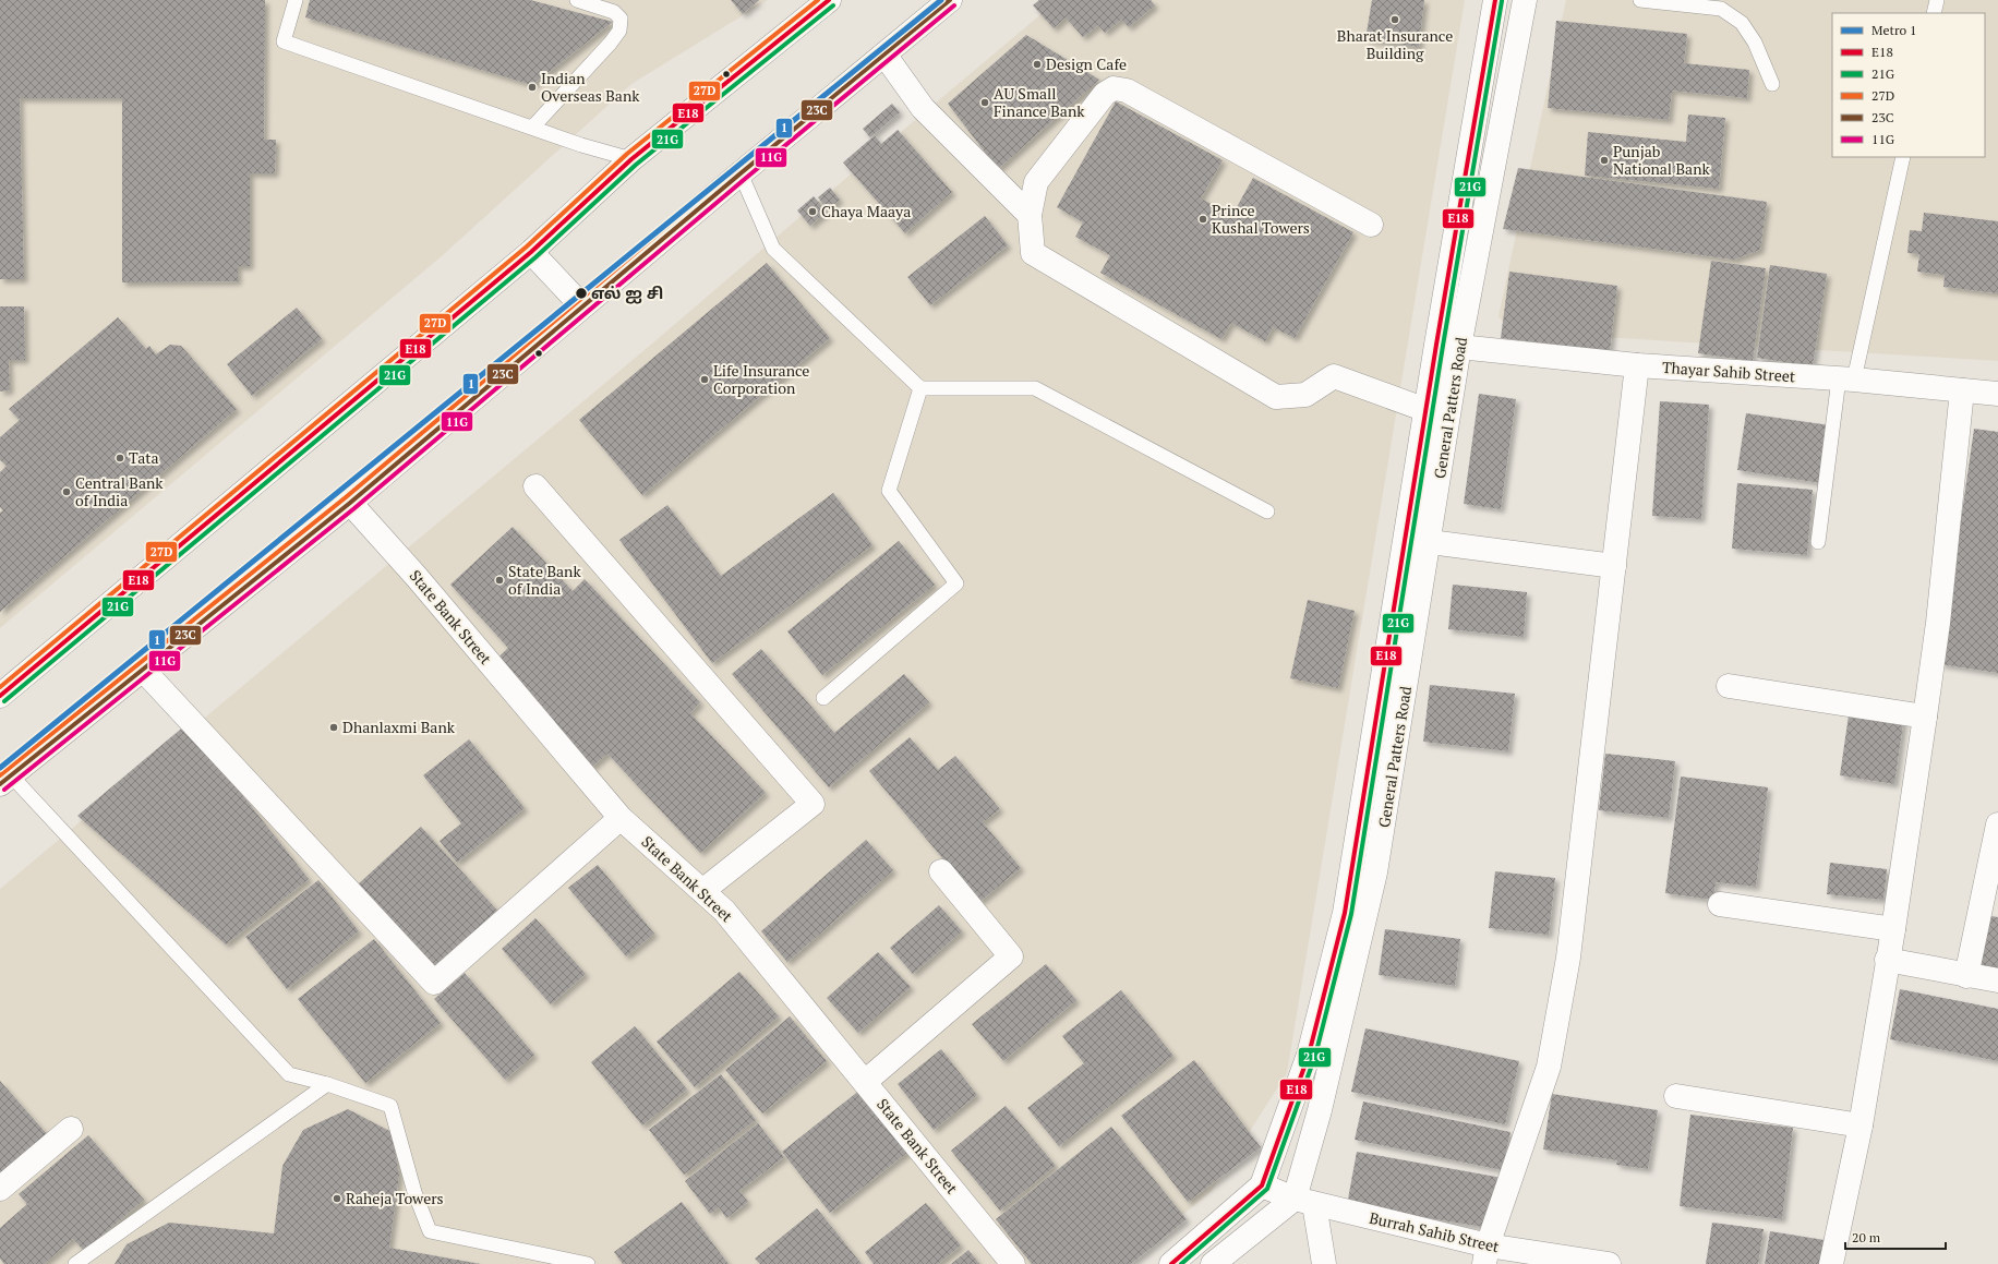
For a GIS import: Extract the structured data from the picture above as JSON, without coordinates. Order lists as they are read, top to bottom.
{
  "streets": {
    "street": [
      "Thayar Sahib Street",
      "General Patters Road",
      "State Bank Street",
      "Burrah Sahib Street"
    ]
  },
  "crossings": [
    ["Thayar Sahib Street", "General Patters Road"],
    ["General Patters Road", "Burrah Sahib Street"]
  ],
  "places": [
    "Bharat Insurance Building",
    "Design Cafe",
    "Indian Overseas Bank",
    "AU Small Finance Bank",
    "Punjab National Bank",
    "Chaya Maaya",
    "Prince Kushal Towers",
    "எல் ஐ சி",
    "Life Insurance Corporation",
    "Tata",
    "Central Bank of India",
    "State Bank of India",
    "Dhanlaxmi Bank",
    "Raheja Towers"
  ],
  "lines": [
    "metro line 1",
    "transit line E18",
    "transit line 27D",
    "transit line 23C",
    "transit line 21G",
    "transit line 11G"
  ],
  "legend": [
    "Metro 1",
    "E18",
    "21G",
    "27D",
    "23C",
    "11G"
  ],
  "scale_bar": "20 m"
}
